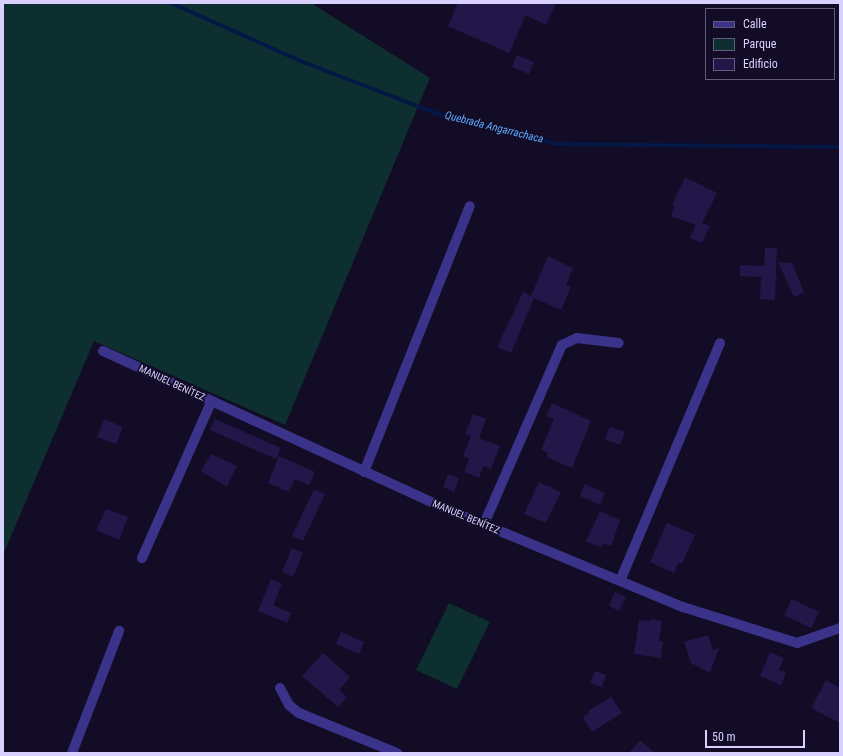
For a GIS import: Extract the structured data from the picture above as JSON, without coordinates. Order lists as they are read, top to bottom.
{
  "streets": {
    "street": ["MANUEL BENÍTEZ"]
  },
  "water": ["Quebrada Angarrachaca"],
  "legend": ["Calle", "Parque", "Edificio"],
  "scale_bar": "50 m"
}
